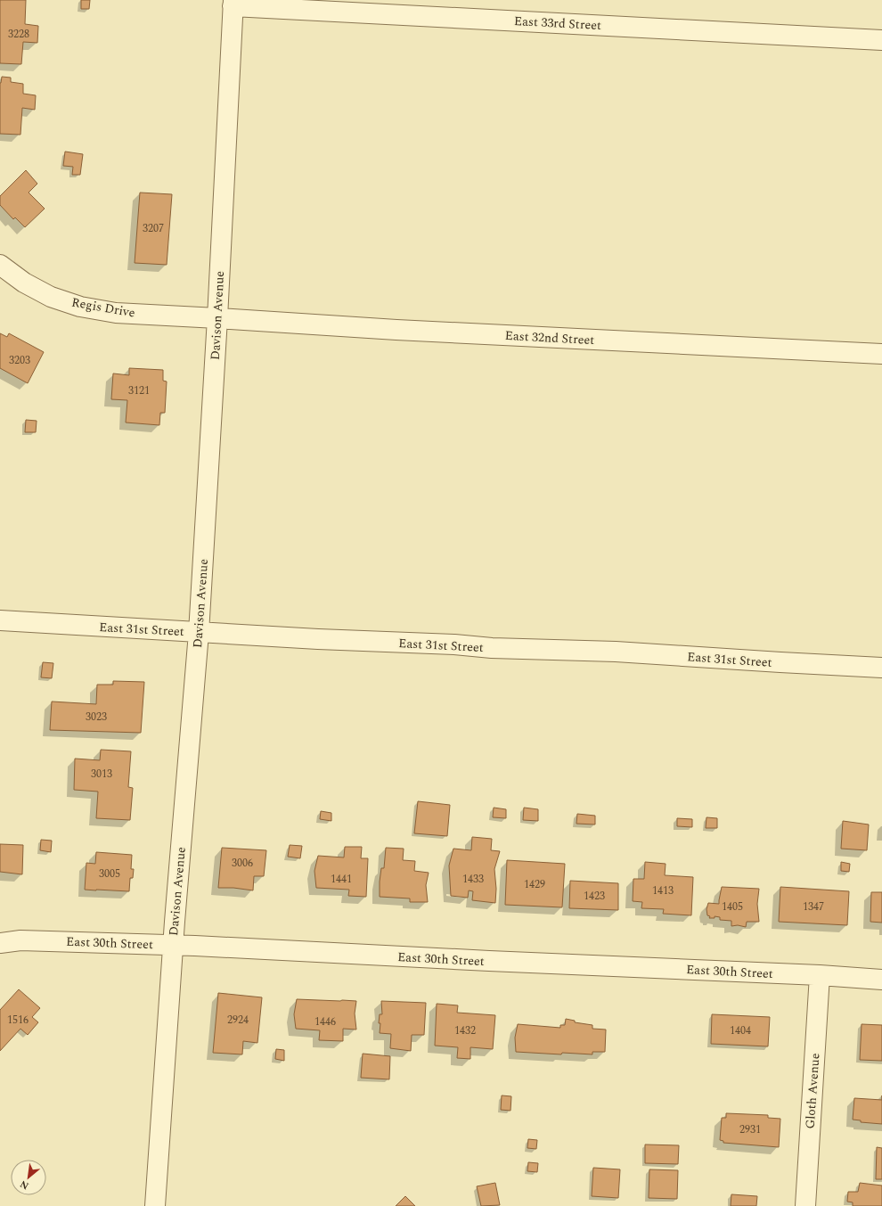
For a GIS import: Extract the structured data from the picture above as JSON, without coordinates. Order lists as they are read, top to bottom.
{
  "streets": {
    "street": [
      "East 33rd Street",
      "Regis Drive",
      "Davison Avenue",
      "East 32nd Street",
      "East 31st Street",
      "East 30th Street",
      "Gloth Avenue"
    ]
  },
  "crossings": [
    ["East 33rd Street", "Davison Avenue"],
    ["Regis Drive", "Davison Avenue"],
    ["Regis Drive", "East 32nd Street"],
    ["Davison Avenue", "East 32nd Street"],
    ["Davison Avenue", "East 31st Street"],
    ["Davison Avenue", "East 30th Street"],
    ["East 30th Street", "Gloth Avenue"]
  ],
  "house_numbers": [
    "3228",
    "3207",
    "3203",
    "3121",
    "3023",
    "3013",
    "3006",
    "3005",
    "1441",
    "1433",
    "1429",
    "1413",
    "1423",
    "1405",
    "1347",
    "1516",
    "2924",
    "1446",
    "1432",
    "1404",
    "2931"
  ],
  "north": "bottom left"
}
